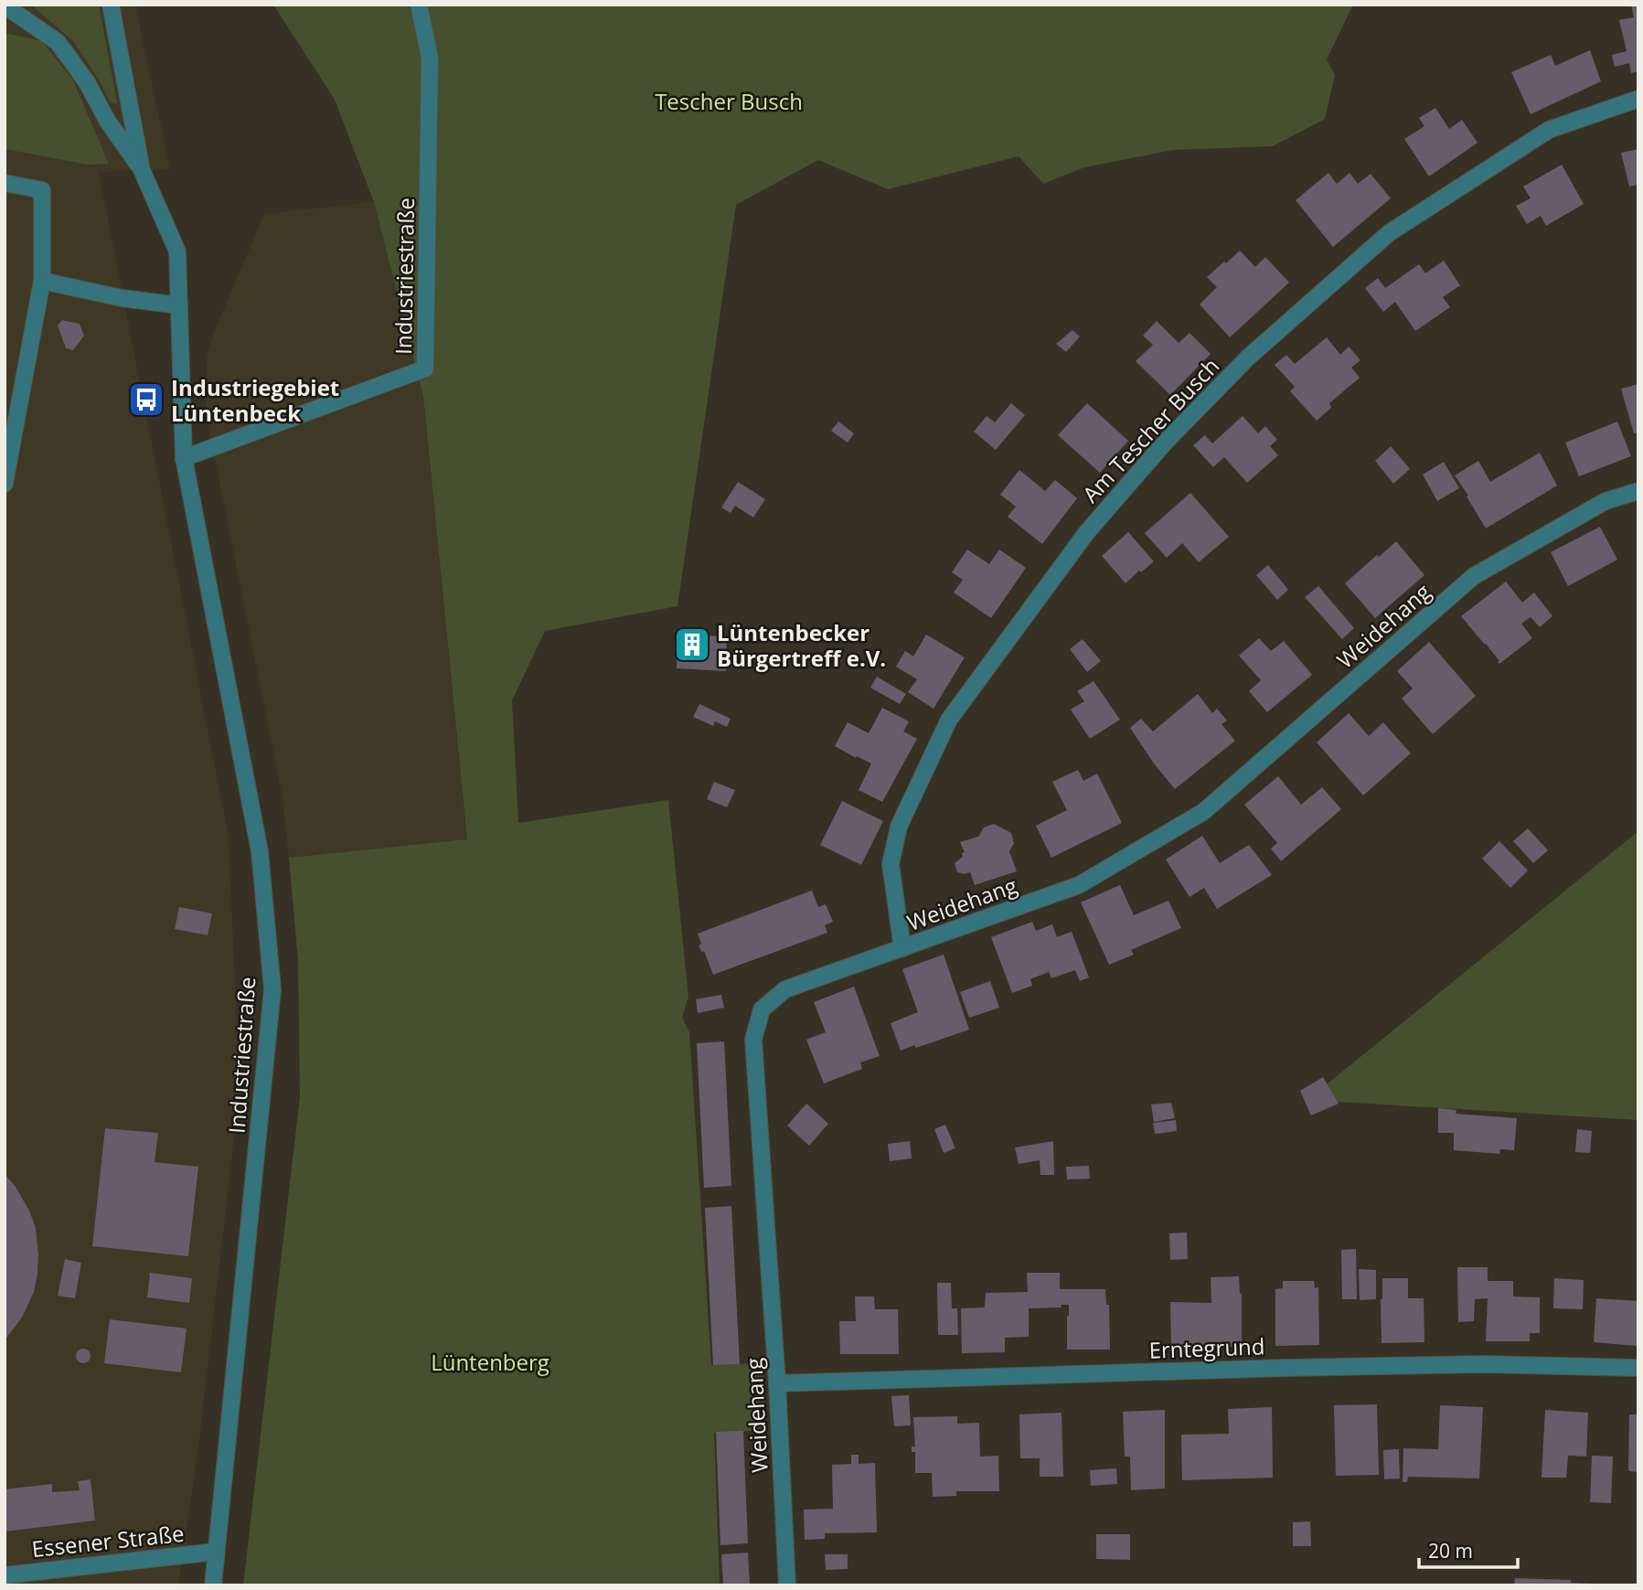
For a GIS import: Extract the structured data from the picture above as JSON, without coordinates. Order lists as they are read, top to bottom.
{
  "streets": {
    "street": [
      "Industriestraße",
      "Am Tescher Busch",
      "Weidehang",
      "Erntegrund",
      "Essener Straße"
    ]
  },
  "crossings": [
    ["Industriestraße", "Essener Straße"],
    ["Am Tescher Busch", "Weidehang"],
    ["Weidehang", "Erntegrund"]
  ],
  "parks": ["Tescher Busch", "Lüntenberg"],
  "places": {
    "bus stop": ["Industriegebiet Lüntenbeck"],
    "building": ["Lüntenbecker Bürgertreff e.V."]
  },
  "scale_bar": "20 m"
}
